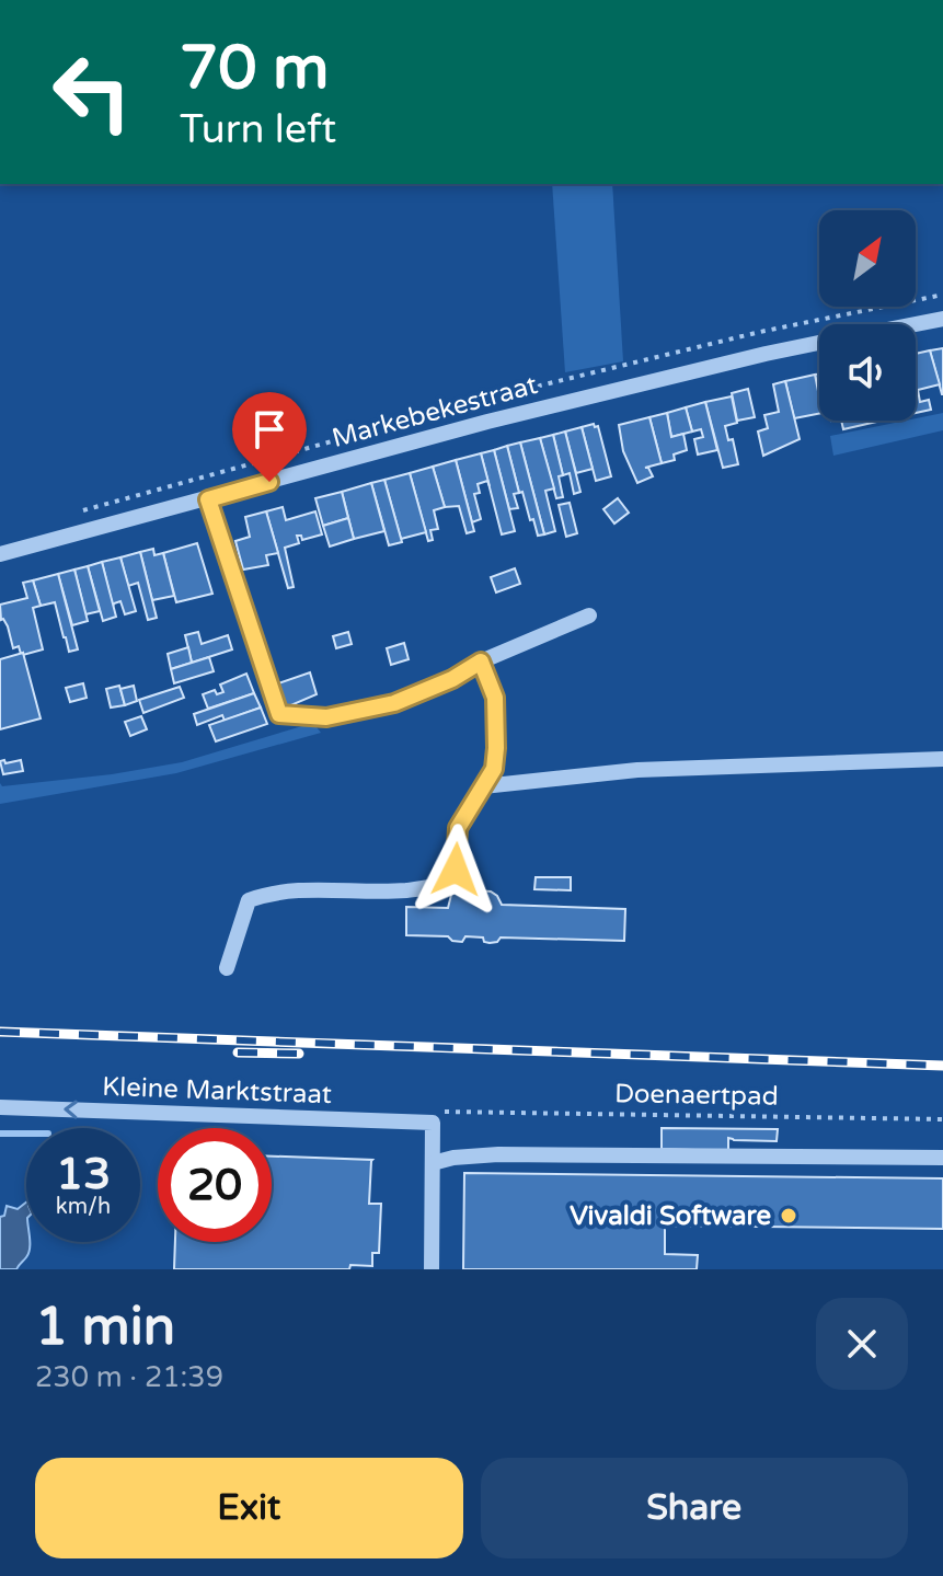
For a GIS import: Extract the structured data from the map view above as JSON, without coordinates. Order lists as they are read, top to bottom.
{
  "streets": {
    "street": ["Markebekestraat", "Kleine Marktstraat"],
    "path": ["Doenaertpad"]
  },
  "one_way": ["Kleine Marktstraat"],
  "places": ["Vivaldi Software"],
  "north": "top right",
  "page": {
    "turn": ["70 m", "Turn left"],
    "speed": "13 km/h",
    "limit": "20",
    "heading": ["1 min", "230 m · 21:39"],
    "buttons": ["Exit", "Share"]
  }
}
